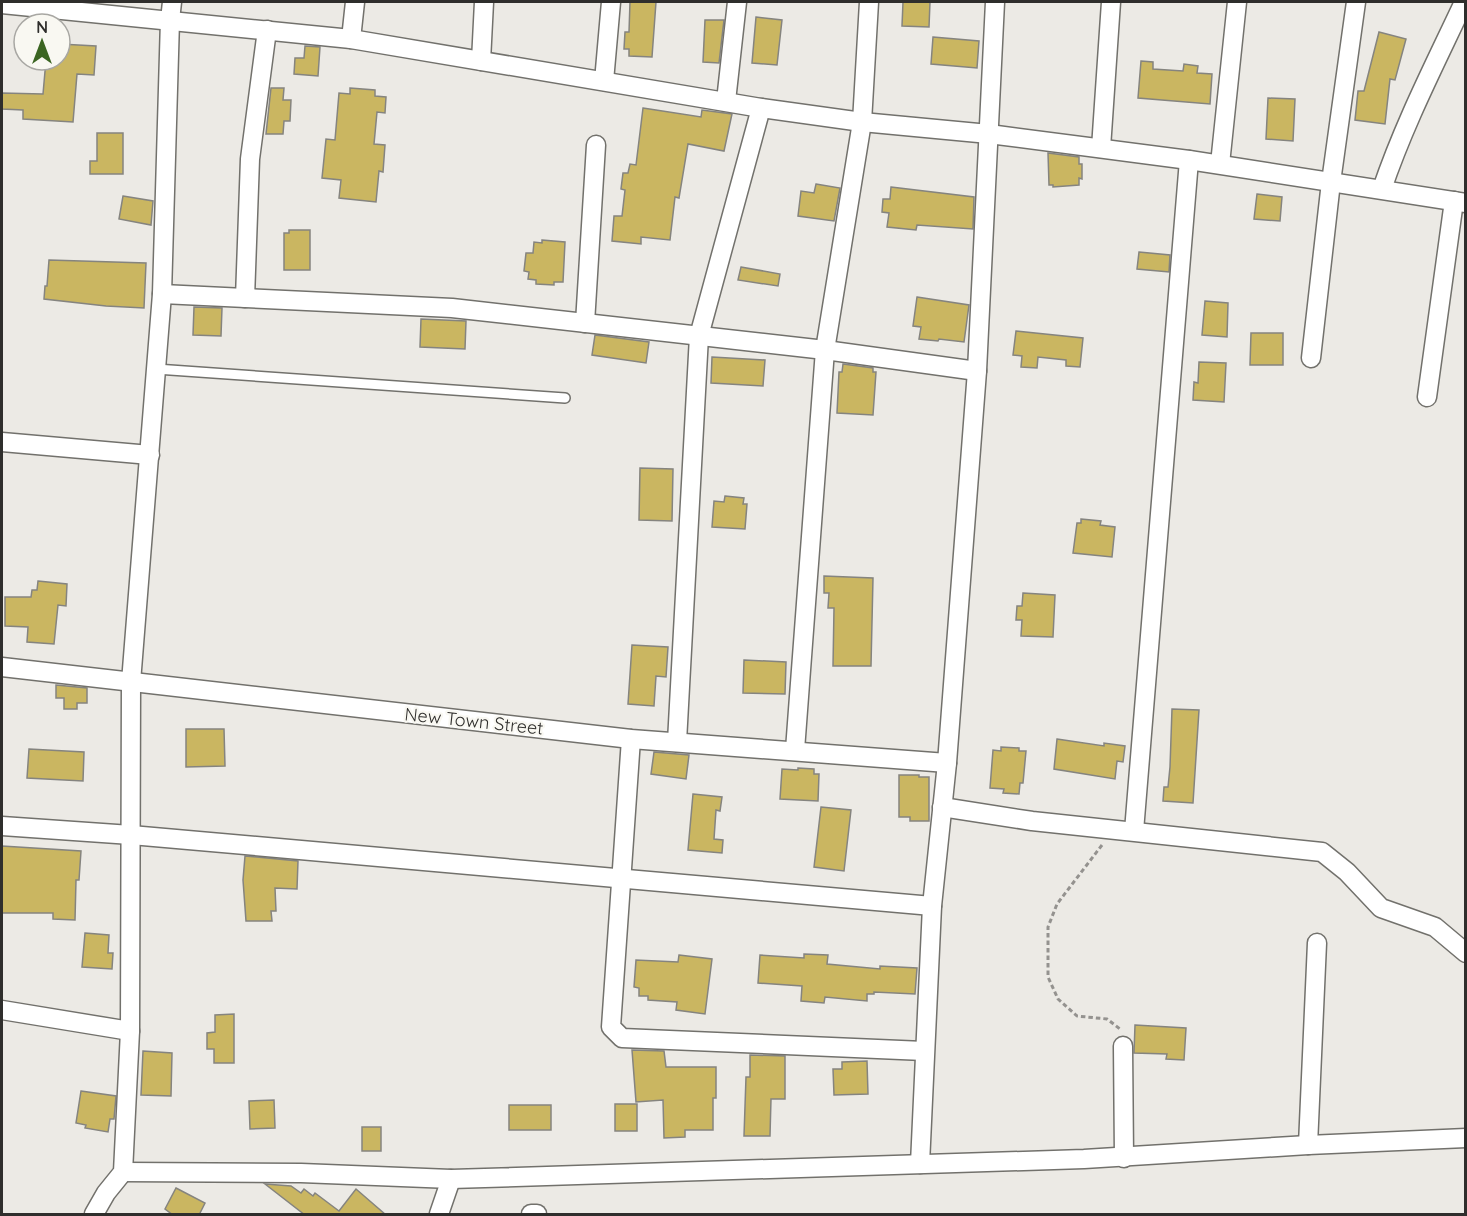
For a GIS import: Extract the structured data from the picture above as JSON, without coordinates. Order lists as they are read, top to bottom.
{
  "streets": {
    "street": ["New Town Street"]
  },
  "north": "top"
}
